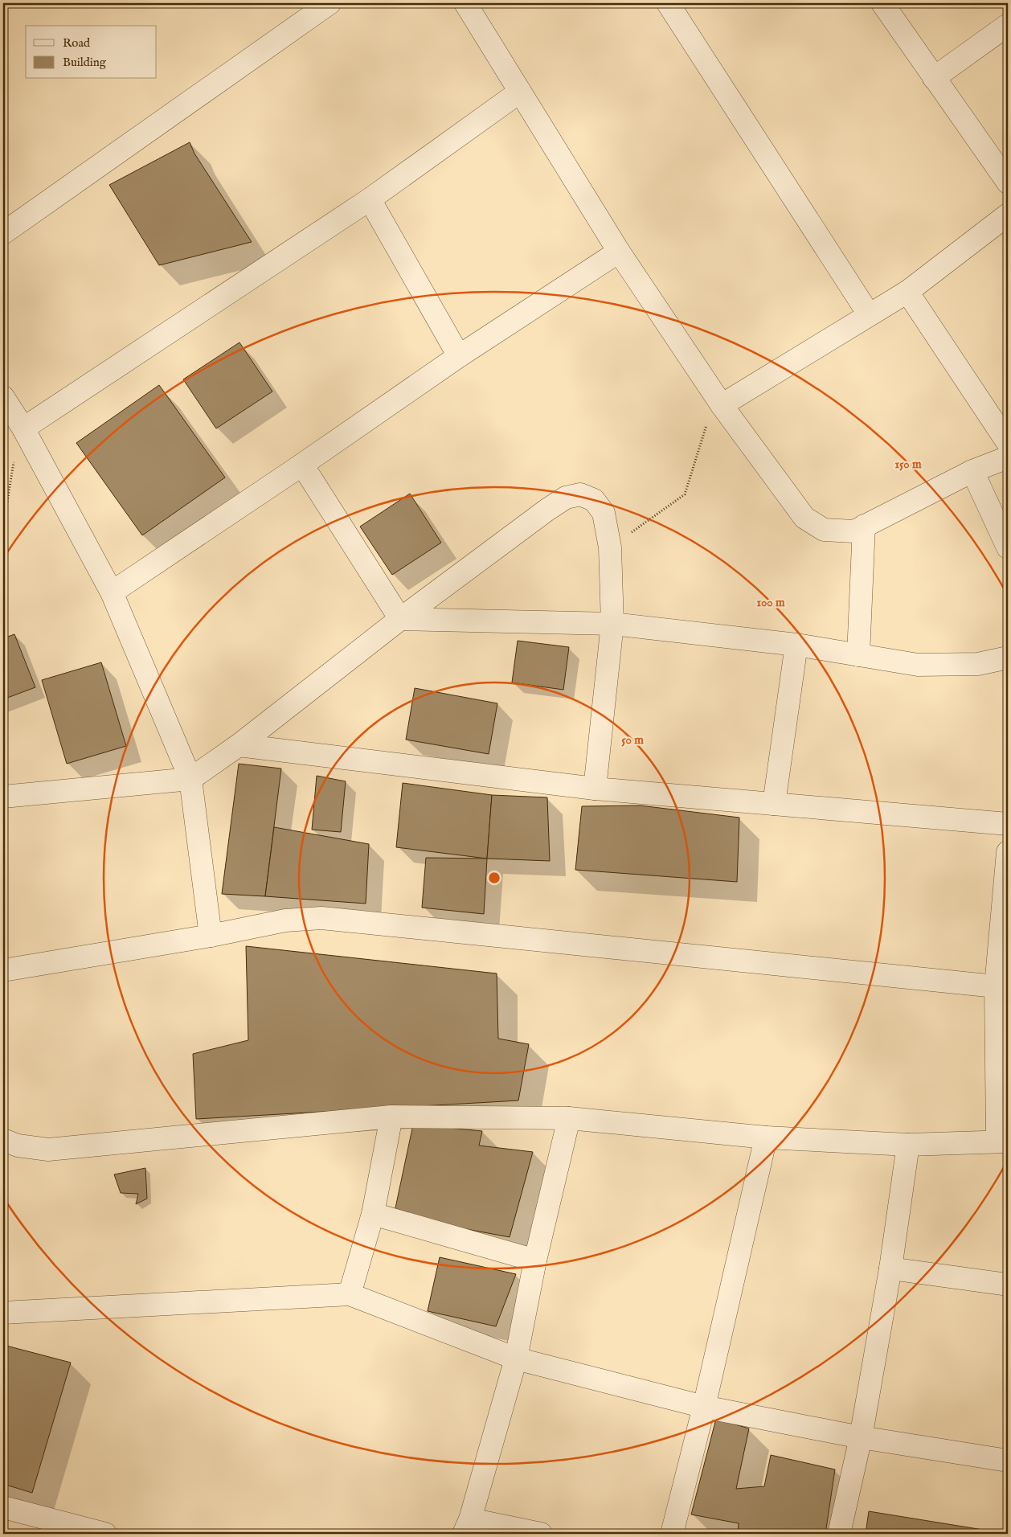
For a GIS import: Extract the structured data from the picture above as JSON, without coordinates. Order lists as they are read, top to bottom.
{
  "legend": ["Road", "Building"],
  "rings": ["150 m", "100 m", "50 m"]
}
